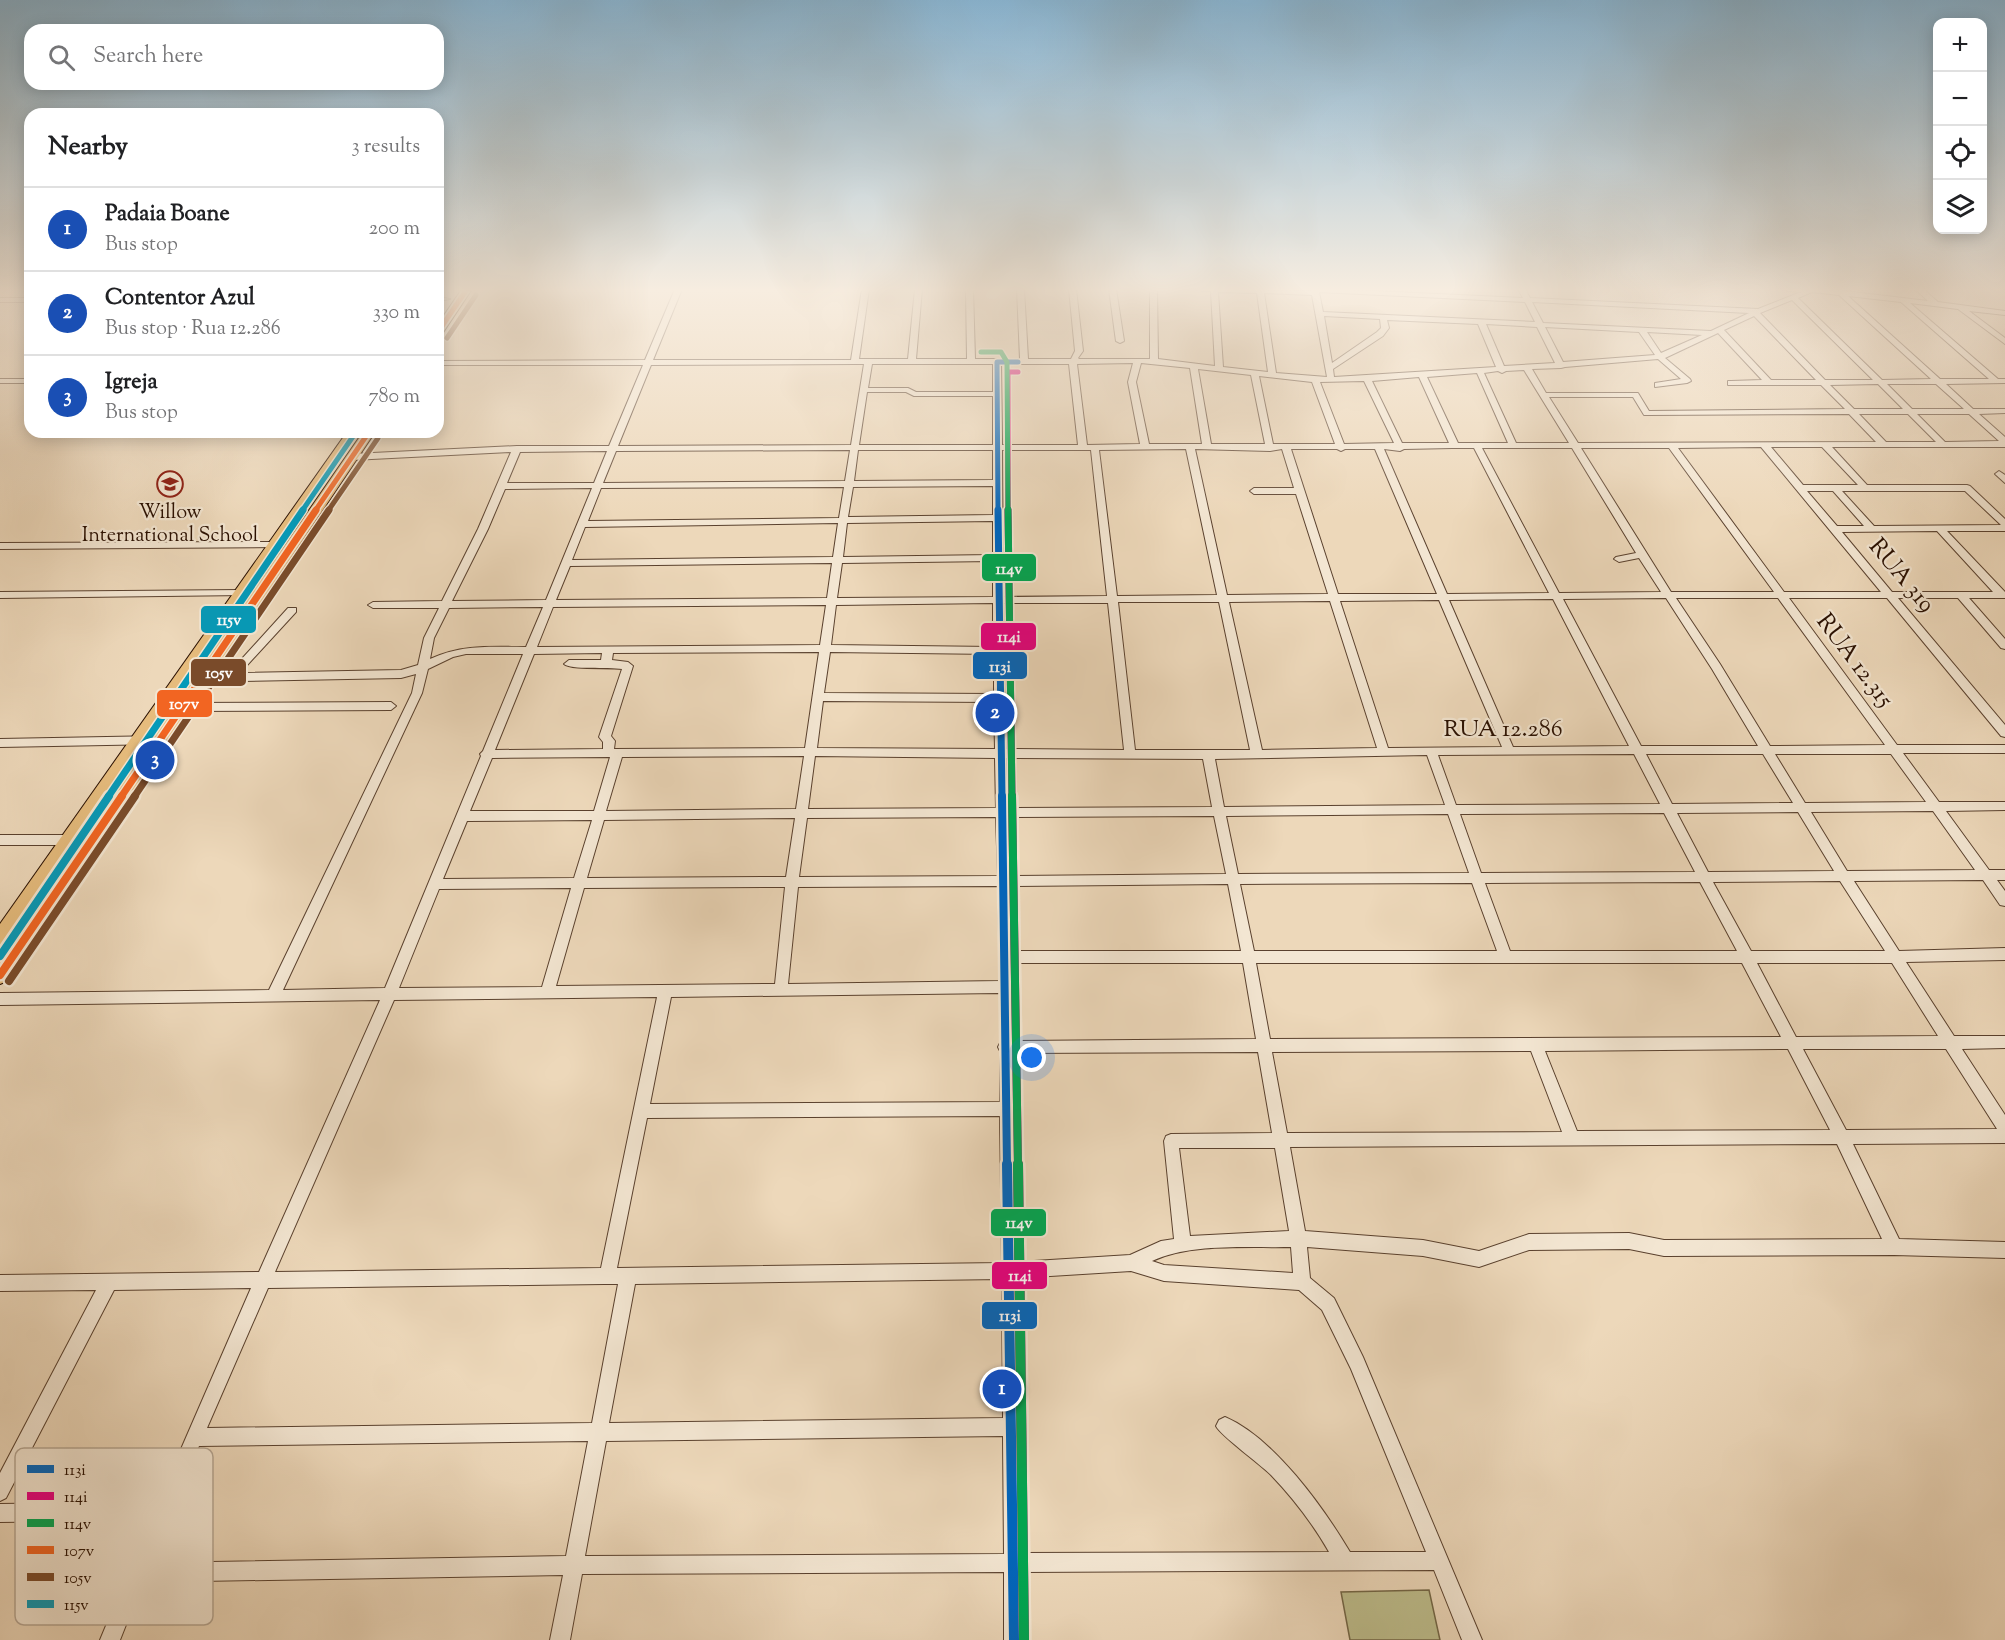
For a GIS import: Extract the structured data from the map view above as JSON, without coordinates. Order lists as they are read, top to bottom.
{
  "streets": {
    "street": ["RUA 319", "RUA 12.315", "RUA 12.286"]
  },
  "crossings": [
    ["RUA 12.315", "RUA 12.286"]
  ],
  "places": {
    "school or university": ["Willow International School"]
  },
  "lines": [
    "transit line 113i",
    "transit line 114v",
    "transit line 114i",
    "transit line 107v",
    "transit line 105v",
    "transit line 115v"
  ],
  "legend": [
    "113i",
    "114i",
    "114v",
    "107v",
    "105v",
    "115v"
  ],
  "page": {
    "map_buttons": ["+", "−"],
    "search": "Search here",
    "heading": ["Nearby", "3 results"],
    "list": [
      {
        "mark": "1",
        "name": "Padaia Boane",
        "note": "Bus stop",
        "value": "200 m"
      },
      {
        "mark": "2",
        "name": "Contentor Azul",
        "note": "Bus stop · Rua 12.286",
        "value": "330 m"
      },
      {
        "mark": "3",
        "name": "Igreja",
        "note": "Bus stop",
        "value": "780 m"
      }
    ],
    "pins": ["2", "3", "1"]
  }
}
